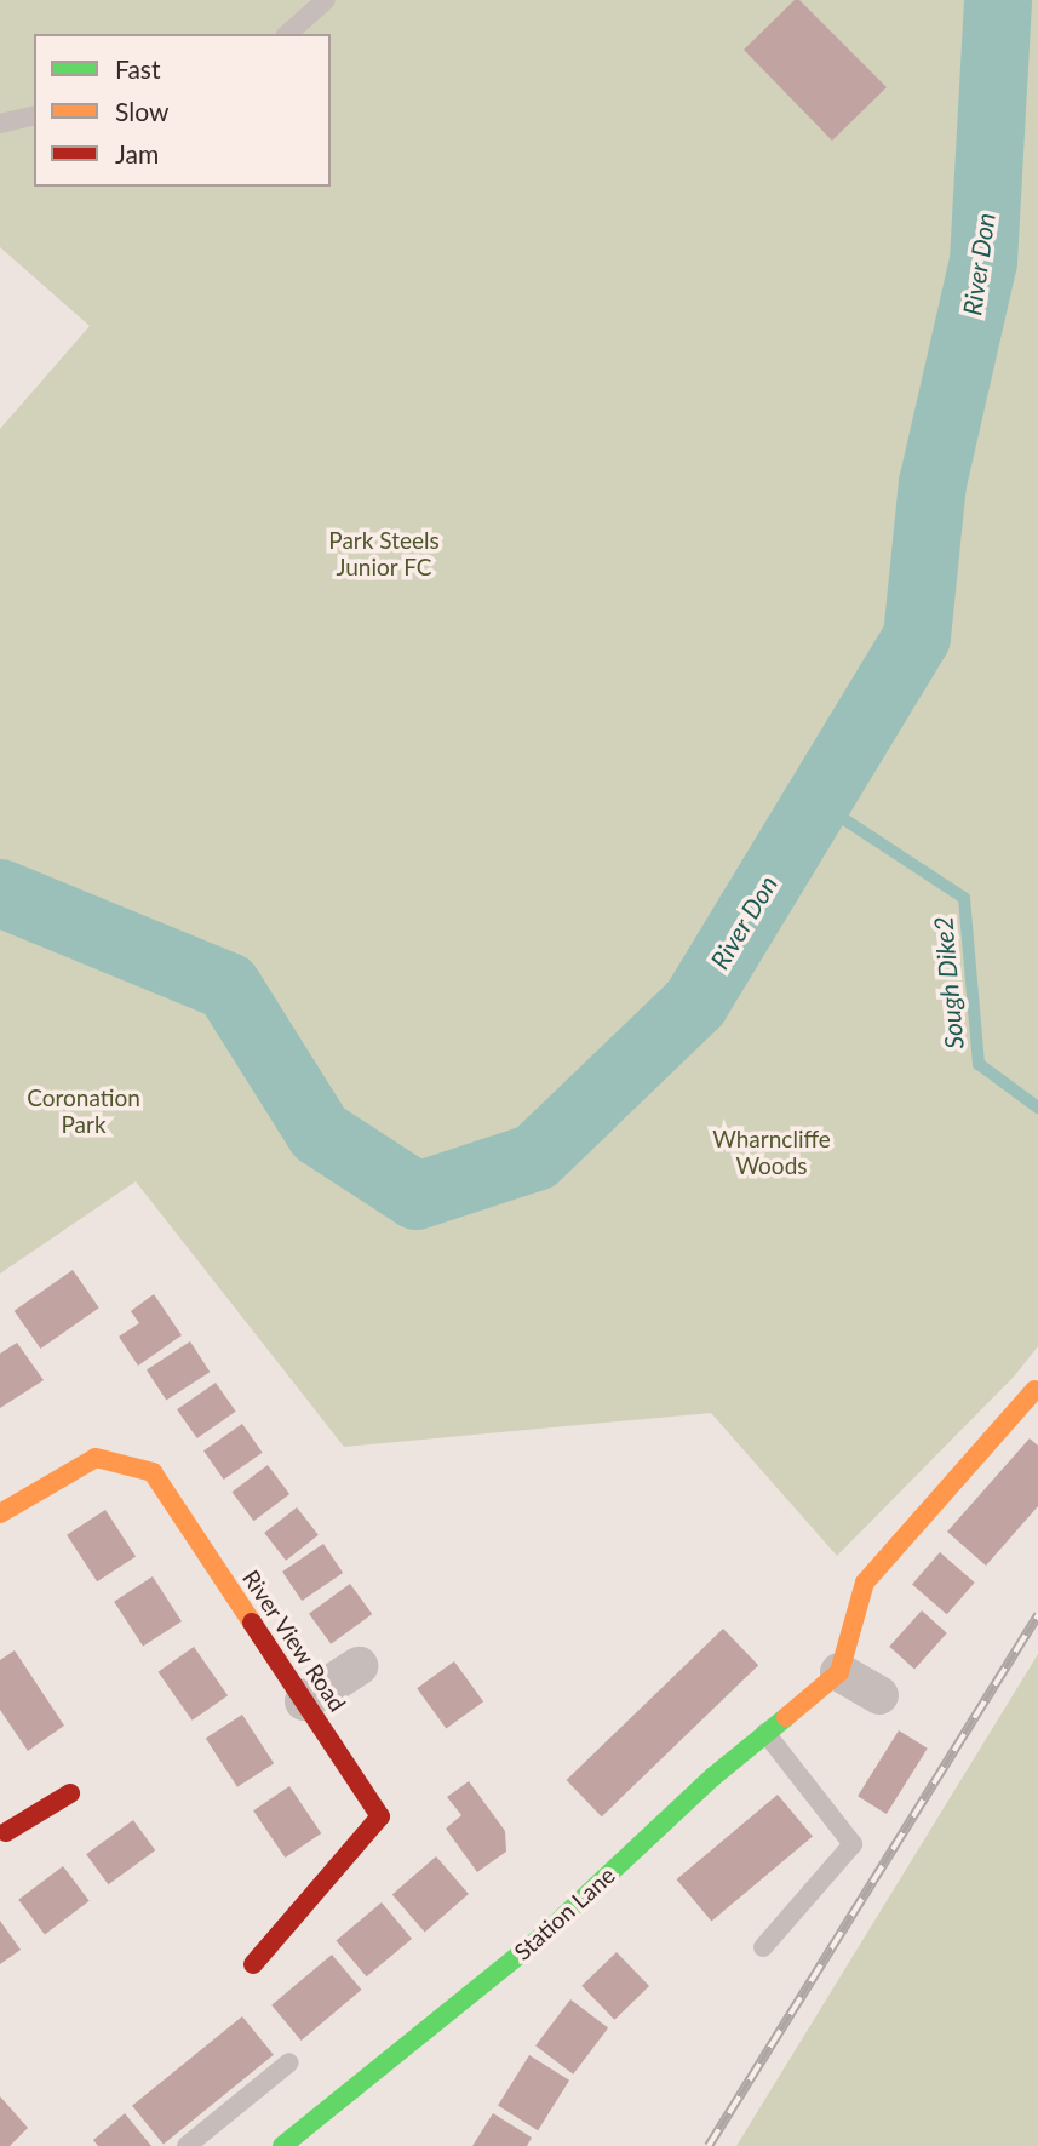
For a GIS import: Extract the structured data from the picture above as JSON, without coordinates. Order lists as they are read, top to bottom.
{
  "streets": {
    "street": ["River View Road", "Station Lane"]
  },
  "water": ["River Don", "Sough Dike2"],
  "parks": ["Park Steels Junior FC", "Coronation Park", "Wharncliffe Woods"],
  "legend": ["Fast", "Slow", "Jam"]
}
